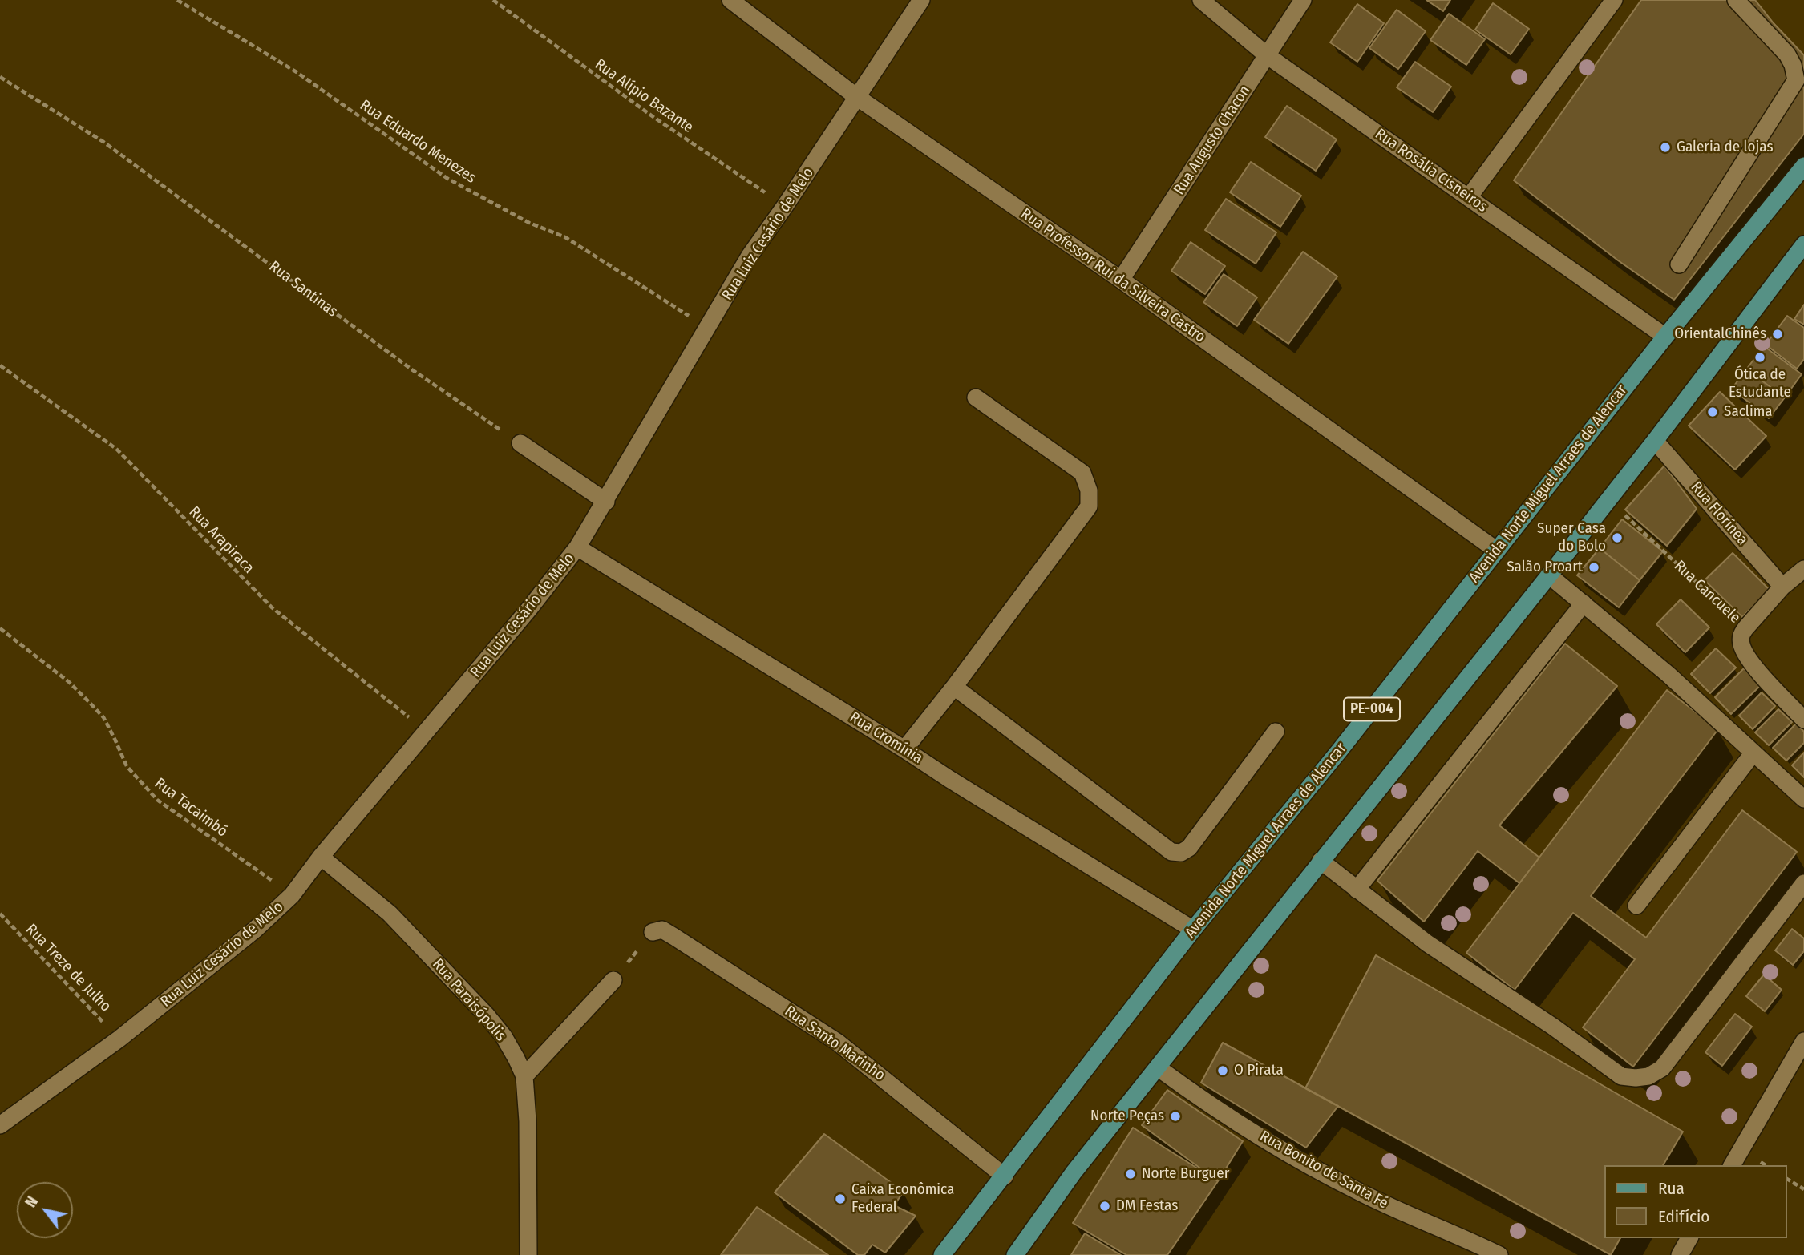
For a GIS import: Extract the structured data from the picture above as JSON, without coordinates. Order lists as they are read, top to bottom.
{
  "streets": {
    "main road": ["Avenida Norte Miguel Arraes de Alencar", "PE-004"],
    "street": [
      "Rua Augusto Chacon",
      "Rua Rosália Cisneiros",
      "Rua Luiz Cesário de Melo",
      "Rua Professor Rui da Silveira Castro",
      "Rua Florínea",
      "Rua Cancuele",
      "Rua Cromínia",
      "Rua Paraisópolis",
      "Rua Santo Marinho",
      "Rua Bonito de Santa Fé"
    ],
    "path": [
      "Rua Alípio Bazante",
      "Rua Eduardo Menezes",
      "Rua Santinas",
      "Rua Arapiraca",
      "Rua Tacaimbó",
      "Rua Treze de Julho"
    ]
  },
  "crossings": [
    ["Rua Alípio Bazante", "Rua Luiz Cesário de Melo"],
    ["Rua Augusto Chacon", "Rua Rosália Cisneiros"],
    ["Rua Augusto Chacon", "Rua Professor Rui da Silveira Castro"],
    ["Rua Eduardo Menezes", "Rua Luiz Cesário de Melo"],
    ["Rua Rosália Cisneiros", "Avenida Norte Miguel Arraes de Alencar"],
    ["Rua Luiz Cesário de Melo", "Rua Professor Rui da Silveira Castro"],
    ["Rua Luiz Cesário de Melo", "Rua Arapiraca"],
    ["Rua Luiz Cesário de Melo", "Rua Cromínia"],
    ["Rua Luiz Cesário de Melo", "Rua Tacaimbó"],
    ["Rua Luiz Cesário de Melo", "Rua Treze de Julho"],
    ["Rua Luiz Cesário de Melo", "Rua Paraisópolis"],
    ["Rua Professor Rui da Silveira Castro", "Avenida Norte Miguel Arraes de Alencar"],
    ["Avenida Norte Miguel Arraes de Alencar", "Rua Cromínia"],
    ["Avenida Norte Miguel Arraes de Alencar", "Rua Santo Marinho"]
  ],
  "places": [
    "Galeria de lojas",
    "OrientalChinês",
    "Ótica de Estudante",
    "Saclima",
    "Super Casa do Bolo",
    "Salão Proart",
    "O Pirata",
    "Norte Peças",
    "Norte Burguer",
    "Caixa Econômica Federal",
    "DM Festas"
  ],
  "legend": ["Rua", "Edifício"],
  "north": "top left"
}
